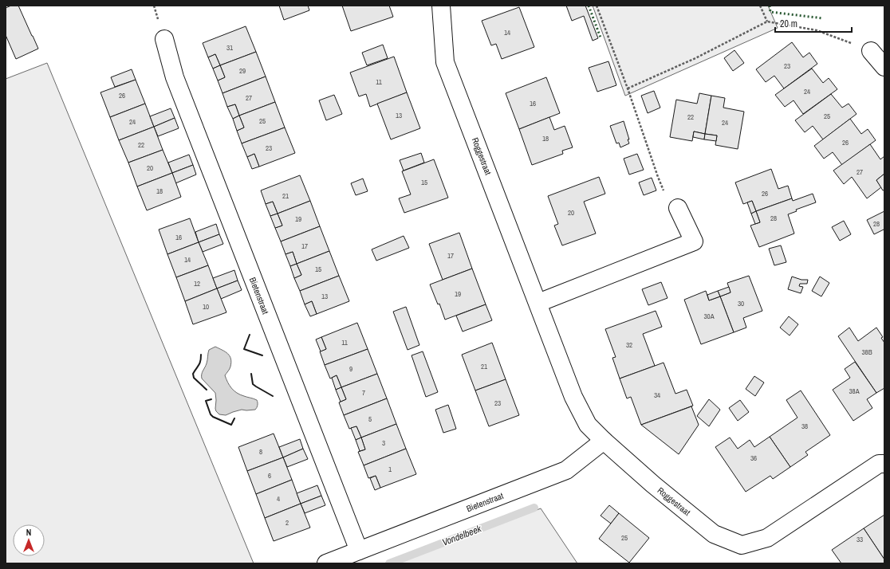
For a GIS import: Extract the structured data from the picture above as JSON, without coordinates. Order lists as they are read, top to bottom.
{
  "streets": {
    "street": ["Roggestraat", "Bietenstraat"]
  },
  "crossings": [
    ["Roggestraat", "Bietenstraat"]
  ],
  "water": ["Vondelbeek"],
  "house_numbers": [
    "14",
    "31",
    "23",
    "29",
    "11",
    "24",
    "26",
    "27",
    "16",
    "13",
    "25",
    "22",
    "25",
    "24",
    "24",
    "18",
    "26",
    "22",
    "23",
    "20",
    "27",
    "15",
    "18",
    "26",
    "21",
    "20",
    "28",
    "19",
    "28",
    "16",
    "17",
    "17",
    "14",
    "15",
    "12",
    "19",
    "13",
    "30",
    "10",
    "30A",
    "11",
    "32",
    "38B",
    "21",
    "9",
    "38A",
    "7",
    "34",
    "23",
    "5",
    "38",
    "3",
    "8",
    "36",
    "1",
    "6",
    "4",
    "2",
    "25",
    "33"
  ],
  "scale_bar": "20 m",
  "north": "top"
}
